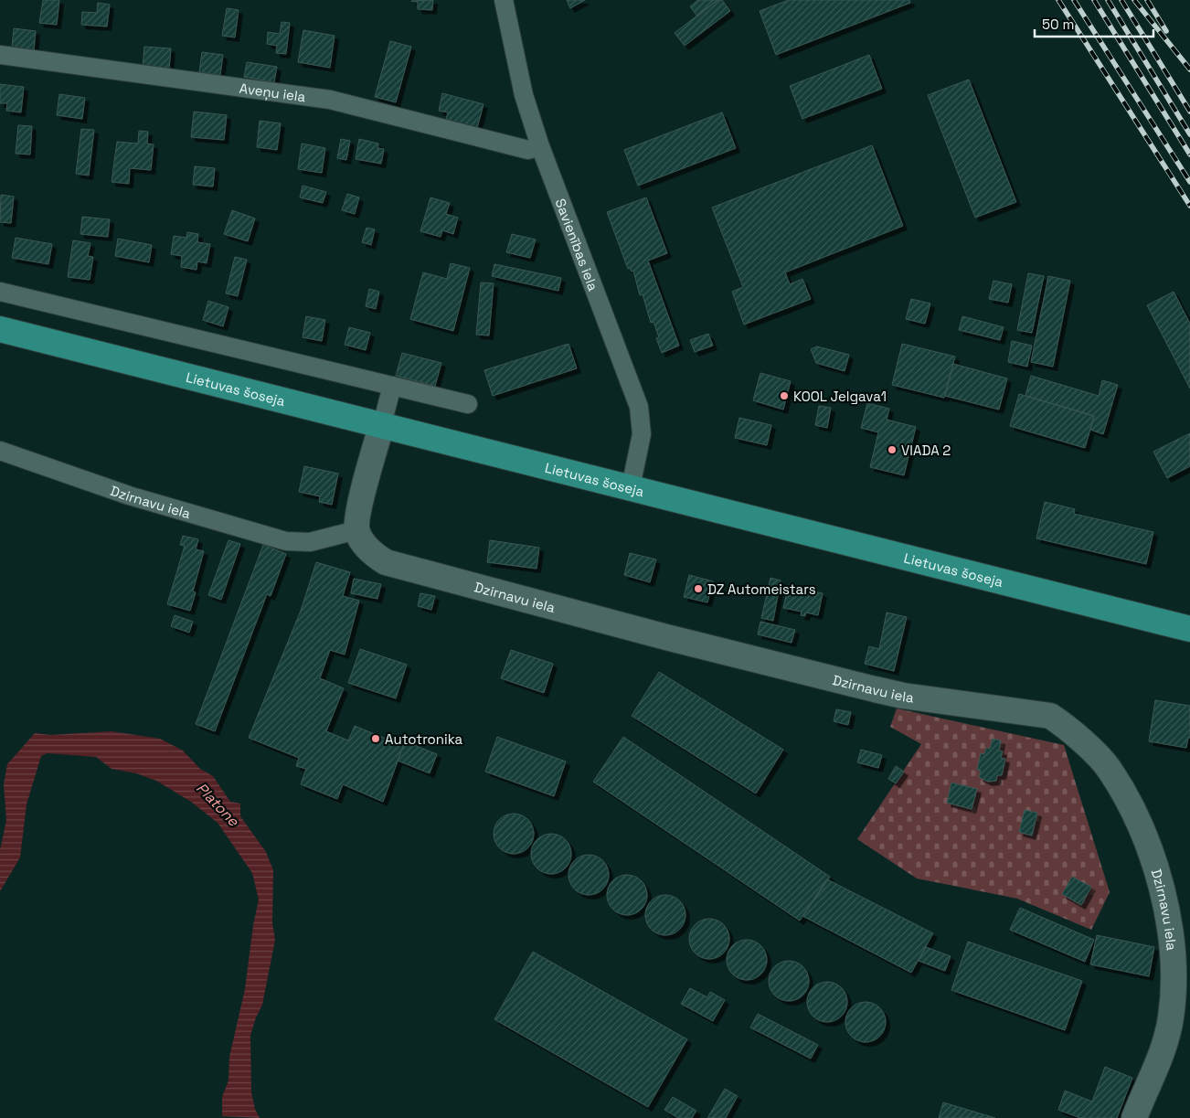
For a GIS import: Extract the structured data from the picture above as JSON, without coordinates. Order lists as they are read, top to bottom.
{
  "streets": {
    "main road": ["Lietuvas šoseja"],
    "street": ["Aveņu iela", "Savienības iela", "Dzirnavu iela"]
  },
  "crossings": [
    ["Aveņu iela", "Savienības iela"],
    ["Savienības iela", "Lietuvas šoseja"]
  ],
  "water": ["Platone"],
  "places": [
    "KOOL Jelgava1",
    "VIADA 2",
    "DZ Automeistars",
    "Autotronika"
  ],
  "scale_bar": "50 m"
}
